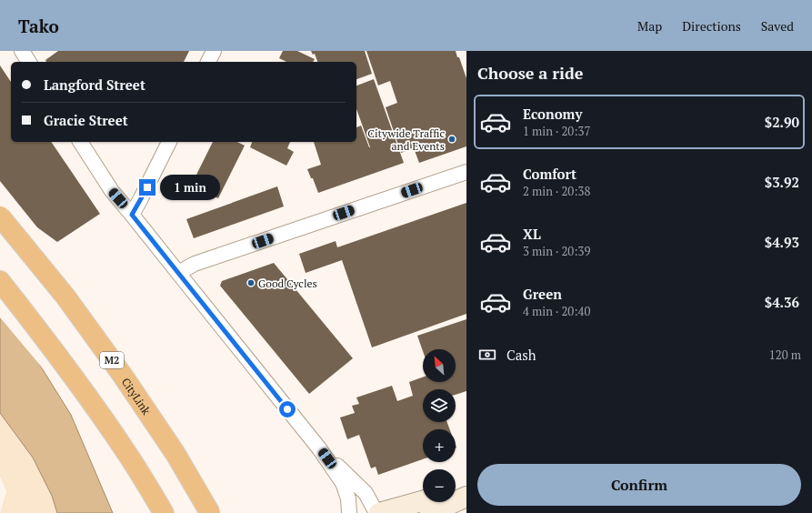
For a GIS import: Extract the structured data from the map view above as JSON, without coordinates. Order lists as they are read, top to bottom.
{
  "streets": {
    "highway": ["M2", "CityLink"]
  },
  "places": ["Citywide Traffic and Events", "Good Cycles"],
  "north": "top left",
  "page": {
    "header": "Tako",
    "nav": ["Map", "Directions", "Saved"],
    "heading": "Choose a ride",
    "banner": ["Langford Street", "Gracie Street"],
    "list": [
      {
        "name": "Economy",
        "note": "1 min · 20:37",
        "value": "$2.90"
      },
      {
        "name": "Comfort",
        "note": "2 min · 20:38",
        "value": "$3.92"
      },
      {
        "name": "XL",
        "note": "3 min · 20:39",
        "value": "$4.93"
      },
      {
        "name": "Green",
        "note": "4 min · 20:40",
        "value": "$4.36"
      }
    ],
    "bubble": "1 min",
    "pay": ["Cash", "120 m"],
    "map_buttons": ["+", "−"],
    "buttons": "Confirm"
  }
}
